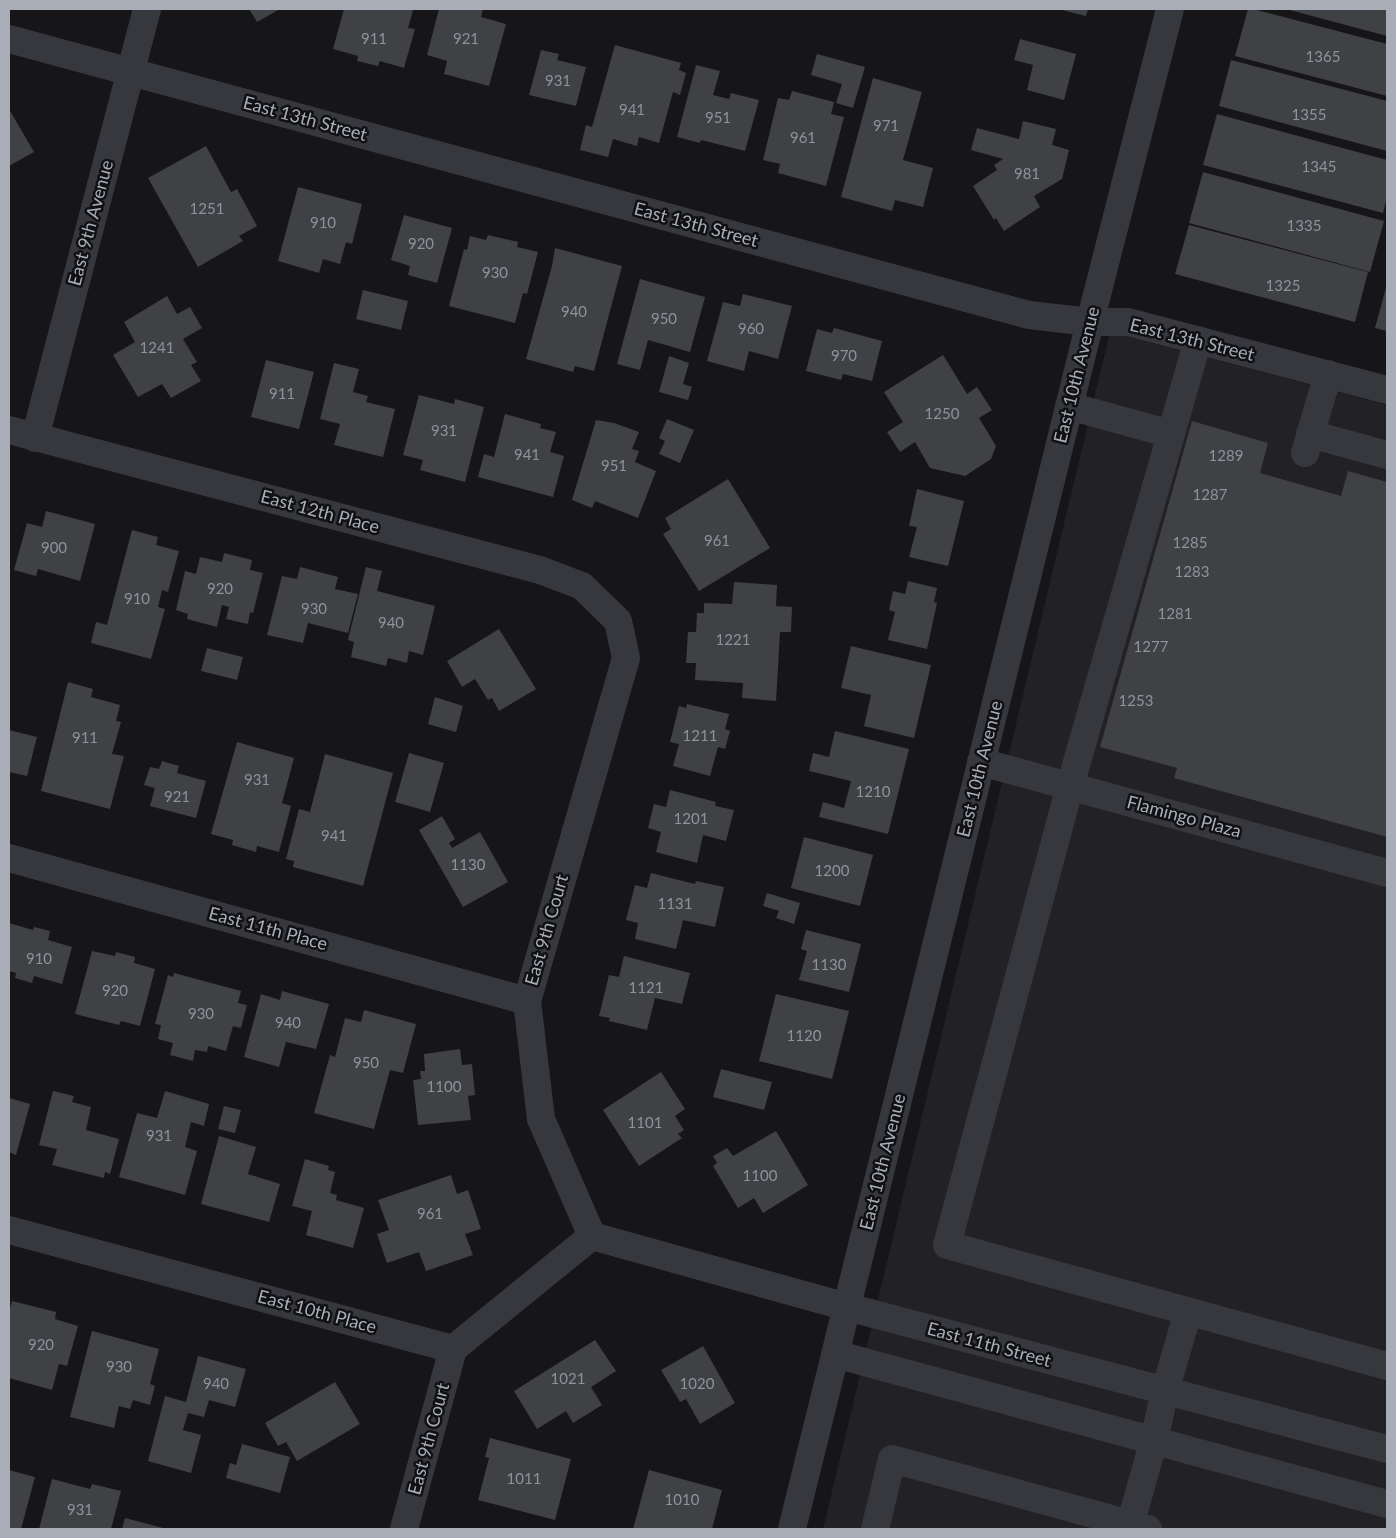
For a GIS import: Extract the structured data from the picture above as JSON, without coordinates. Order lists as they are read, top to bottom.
{
  "streets": {
    "street": [
      "East 13th Street",
      "East 9th Avenue",
      "East 10th Avenue",
      "East 12th Place",
      "Flamingo Plaza",
      "East 11th Place",
      "East 9th Court",
      "East 10th Place",
      "East 11th Street"
    ]
  },
  "crossings": [
    ["East 13th Street", "East 9th Avenue"],
    ["East 13th Street", "East 10th Avenue"],
    ["East 9th Avenue", "East 12th Place"],
    ["East 10th Avenue", "Flamingo Plaza"],
    ["East 10th Avenue", "East 11th Street"],
    ["East 12th Place", "East 9th Court"],
    ["East 11th Place", "East 9th Court"],
    ["East 9th Court", "East 10th Place"],
    ["East 9th Court", "East 11th Street"]
  ],
  "house_numbers": [
    "911",
    "921",
    "1365",
    "931",
    "941",
    "1355",
    "951",
    "971",
    "961",
    "1345",
    "981",
    "1251",
    "910",
    "1335",
    "920",
    "930",
    "1325",
    "940",
    "950",
    "960",
    "1241",
    "970",
    "911",
    "1250",
    "931",
    "941",
    "1289",
    "951",
    "1287",
    "961",
    "1285",
    "900",
    "1283",
    "920",
    "910",
    "930",
    "1281",
    "940",
    "1221",
    "1277",
    "1253",
    "1211",
    "911",
    "931",
    "1210",
    "921",
    "1201",
    "941",
    "1130",
    "1200",
    "1131",
    "910",
    "1130",
    "1121",
    "920",
    "930",
    "940",
    "1120",
    "950",
    "1100",
    "1101",
    "931",
    "1100",
    "961",
    "920",
    "930",
    "1021",
    "940",
    "1020",
    "1011",
    "1010",
    "931"
  ]
}
